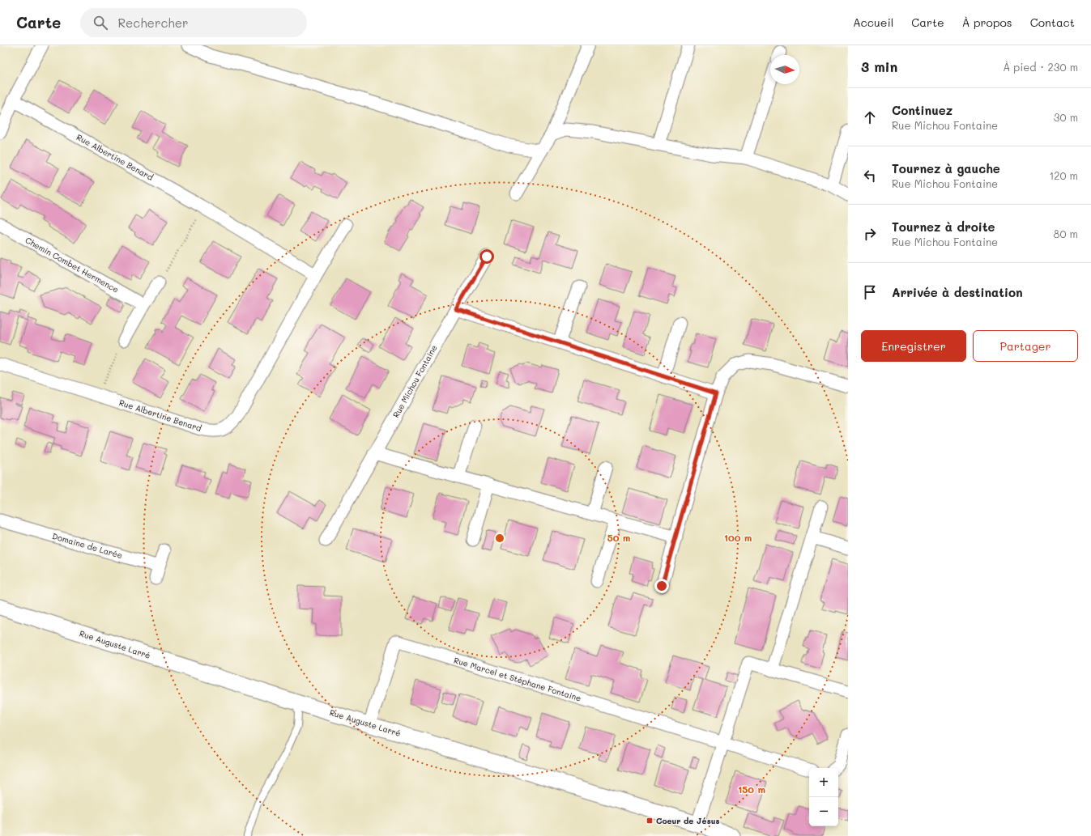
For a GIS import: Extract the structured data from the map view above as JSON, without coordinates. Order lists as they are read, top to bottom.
{
  "streets": {
    "street": [
      "Rue Albertine Benard",
      "Chemin Combet Hermence",
      "Rue Michou Fontaine",
      "Domaine de Larée",
      "Rue Auguste Larré",
      "Rue Marcel et Stéphane Fontaine"
    ]
  },
  "crossings": [
    ["Rue Auguste Larré", "Rue Marcel et Stéphane Fontaine"]
  ],
  "places": {
    "transit": ["Coeur de Jésus"]
  },
  "north": "right",
  "page": {
    "header": "Carte",
    "search": "Rechercher",
    "nav": [
      "Accueil",
      "Carte",
      "À propos",
      "Contact"
    ],
    "heading": ["3 min", "À pied · 230 m"],
    "list": [
      ["Continuez", "Rue Michou Fontaine", "30 m"],
      ["Tournez à gauche", "Rue Michou Fontaine", "120 m"],
      ["Tournez à droite", "Rue Michou Fontaine", "80 m"],
      "Arrivée à destination"
    ],
    "buttons": ["Enregistrer", "Partager"],
    "map_buttons": ["+", "−"]
  },
  "rings": ["50 m", "100 m", "150 m"]
}
